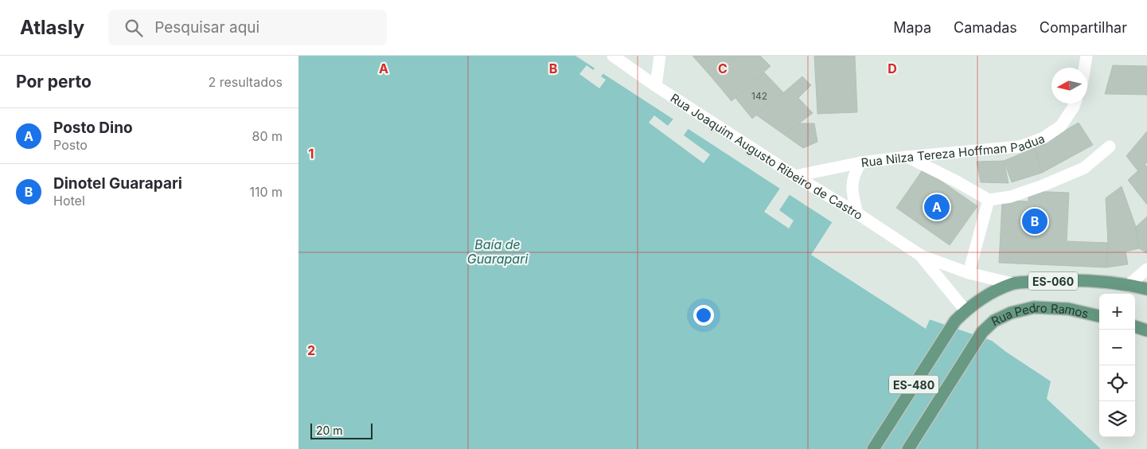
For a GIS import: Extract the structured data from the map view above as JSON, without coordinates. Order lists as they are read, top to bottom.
{
  "streets": {
    "main road": ["ES-060", "Rua Pedro Ramos", "ES-480"],
    "street": ["Rua Nilza Tereza Hoffman Padua", "Rua Joaquim Augusto Ribeiro de Castro"]
  },
  "crossings": [
    ["Rua Nilza Tereza Hoffman Padua", "Rua Joaquim Augusto Ribeiro de Castro"],
    ["Rua Joaquim Augusto Ribeiro de Castro", "ES-060"],
    ["ES-060", "ES-480"],
    ["Rua Pedro Ramos", "ES-480"]
  ],
  "water": ["Baía de Guarapari"],
  "house_numbers": ["142"],
  "scale_bar": "20 m",
  "north": "left",
  "page": {
    "header": "Atlasly",
    "search": "Pesquisar aqui",
    "nav": ["Mapa", "Camadas", "Compartilhar"],
    "heading": ["Por perto", "2 resultados"],
    "list": [
      {
        "mark": "A",
        "name": "Posto Dino",
        "note": "Posto",
        "value": "80 m"
      },
      {
        "mark": "B",
        "name": "Dinotel Guarapari",
        "note": "Hotel",
        "value": "110 m"
      }
    ],
    "pins": ["A", "B"],
    "map_buttons": ["+", "−"],
    "scale": "20 m"
  },
  "grid": {
    "columns": [
      "A",
      "B",
      "C",
      "D"
    ],
    "rows": ["1", "2"]
  }
}
